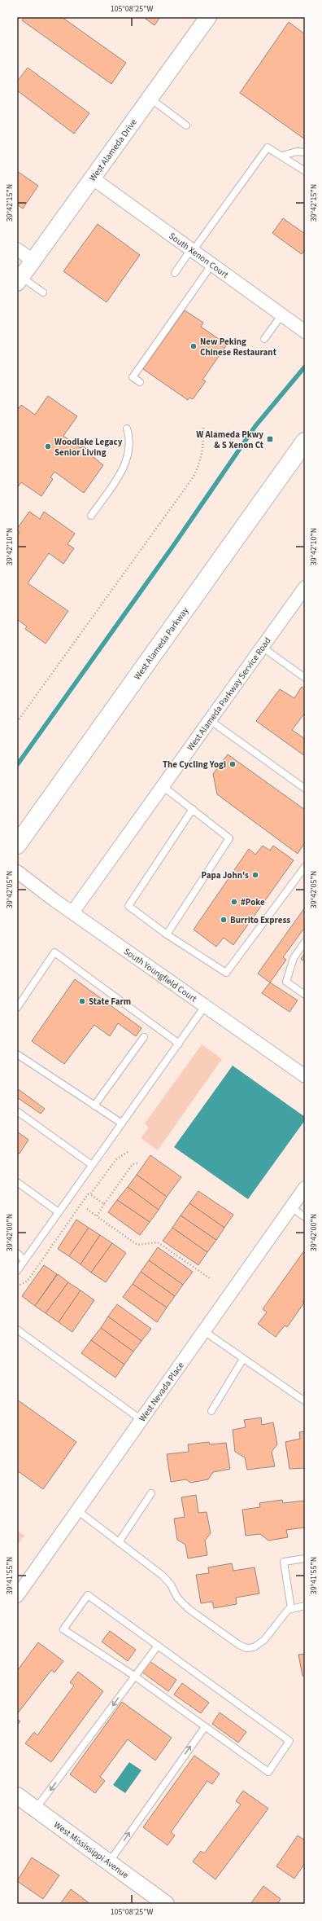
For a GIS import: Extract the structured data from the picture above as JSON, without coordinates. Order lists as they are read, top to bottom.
{
  "streets": {
    "main road": ["West Alameda Parkway"],
    "street": [
      "West Alameda Drive",
      "South Xenon Court",
      "West Alameda Parkway Service Road",
      "South Youngfield Court",
      "West Nevada Place",
      "West Mississippi Avenue"
    ]
  },
  "crossings": [
    ["West Alameda Drive", "South Xenon Court"],
    ["West Alameda Parkway Service Road", "South Youngfield Court"]
  ],
  "places": {
    "other": [
      "New Peking Chinese Restaurant",
      "Woodlake Legacy Senior Living",
      "The Cycling Yogi",
      "Papa John's",
      "#Poke",
      "Burrito Express",
      "State Farm"
    ],
    "transit": ["W Alameda Pkwy & S Xenon Ct"]
  },
  "coordinates": [
    "105°08'25\"W",
    "39°42'15\"N",
    "39°42'10\"N",
    "39°42'05\"N",
    "39°42'00\"N",
    "39°41'55\"N"
  ]
}
